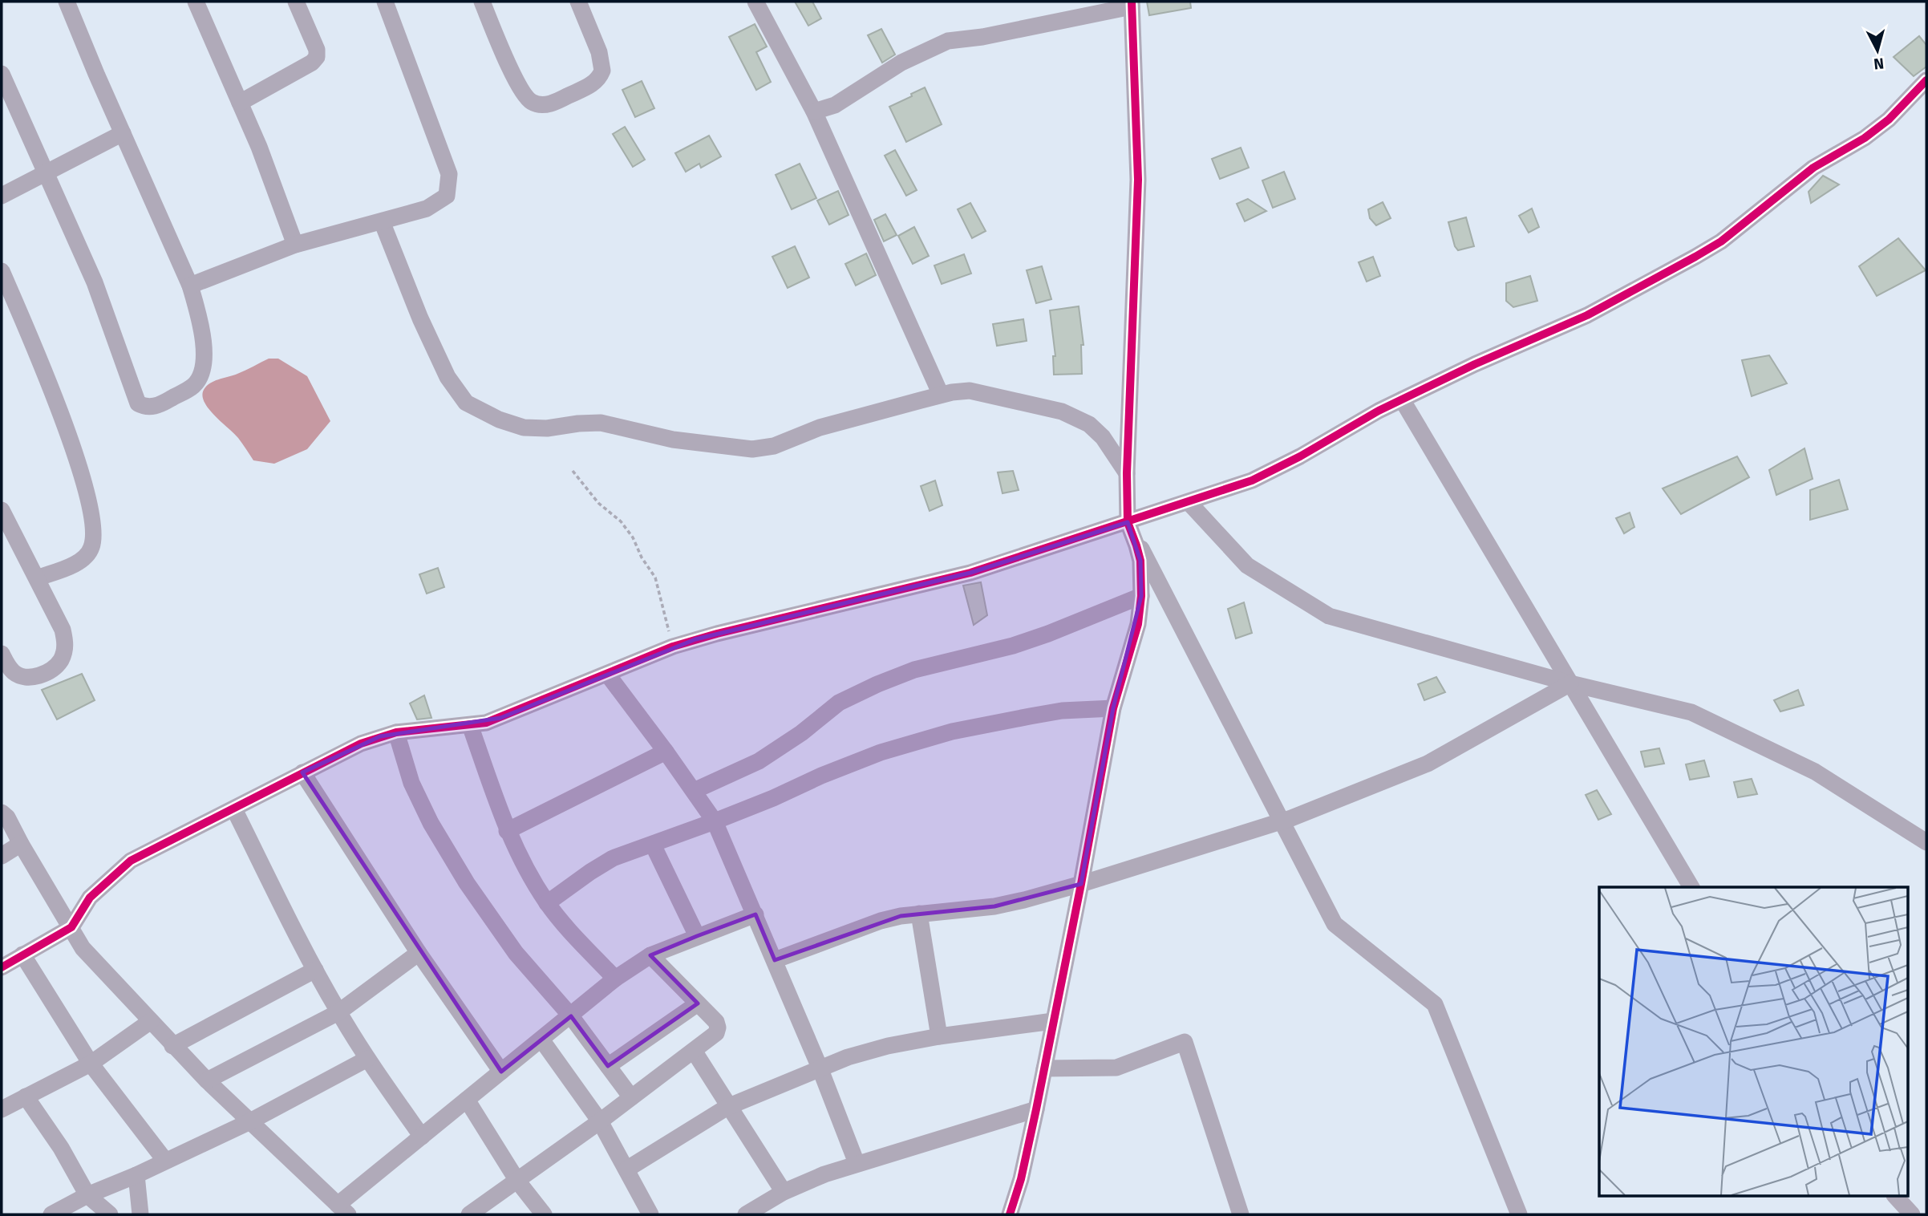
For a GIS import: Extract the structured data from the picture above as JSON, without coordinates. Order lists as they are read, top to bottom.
{
  "north": "bottom"
}
